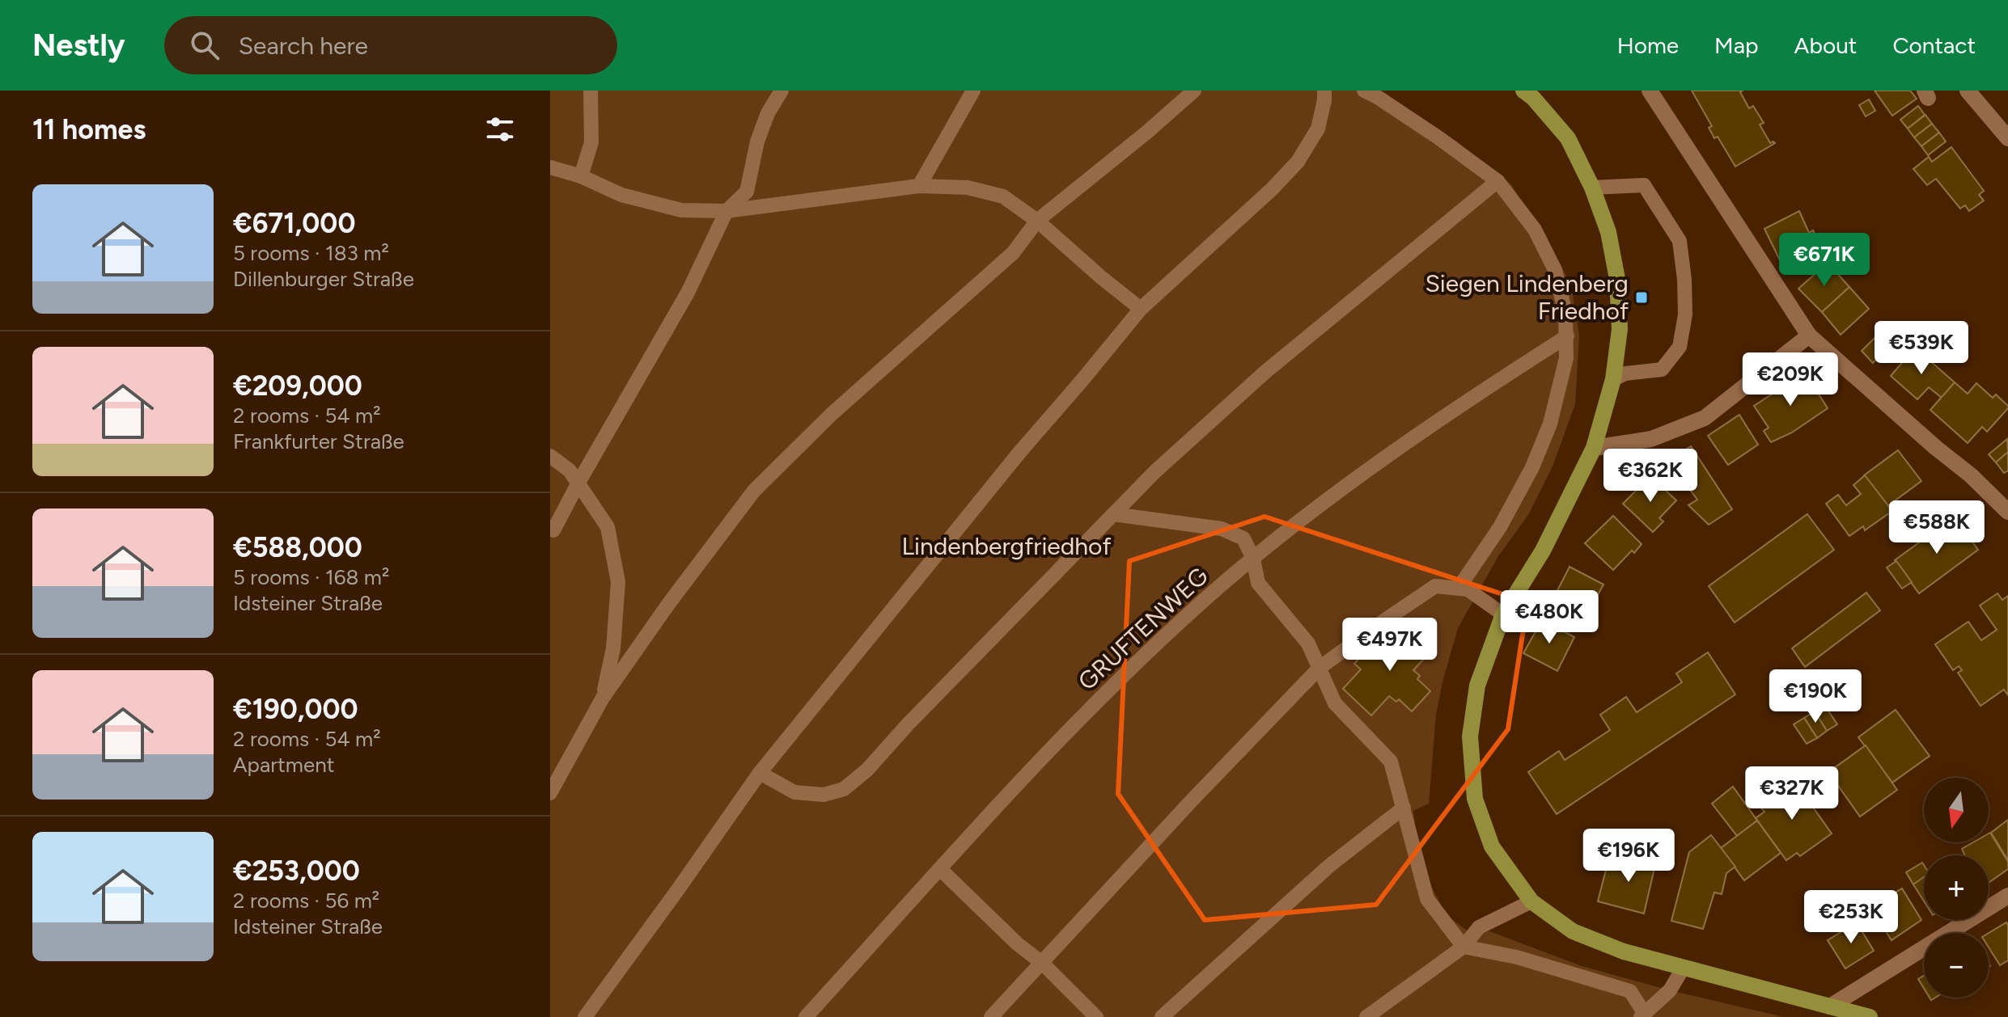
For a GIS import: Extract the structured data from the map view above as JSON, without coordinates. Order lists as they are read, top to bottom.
{
  "streets": {
    "lane": ["GRUFTENWEG"]
  },
  "parks": ["Lindenbergfriedhof"],
  "places": {
    "transit": ["Siegen Lindenberg Friedhof"]
  },
  "north": "bottom",
  "page": {
    "header": "Nestly",
    "search": "Search here",
    "nav": [
      "Home",
      "Map",
      "About",
      "Contact"
    ],
    "heading": "11 homes",
    "list": [
      {
        "name": "€671,000",
        "note": "5 rooms · 183 m² · Dillenburger Straße"
      },
      {
        "name": "€209,000",
        "note": "2 rooms · 54 m² · Frankfurter Straße"
      },
      {
        "name": "€588,000",
        "note": "5 rooms · 168 m² · Idsteiner Straße"
      },
      {
        "name": "€190,000",
        "note": "2 rooms · 54 m² · Apartment"
      },
      {
        "name": "€253,000",
        "note": "2 rooms · 56 m² · Idsteiner Straße"
      }
    ],
    "price": [
      "€671K",
      "€539K",
      "€209K",
      "€362K",
      "€588K",
      "€480K",
      "€497K",
      "€190K",
      "€327K",
      "€196K",
      "€253K"
    ],
    "map_buttons": ["+", "−"]
  }
}
